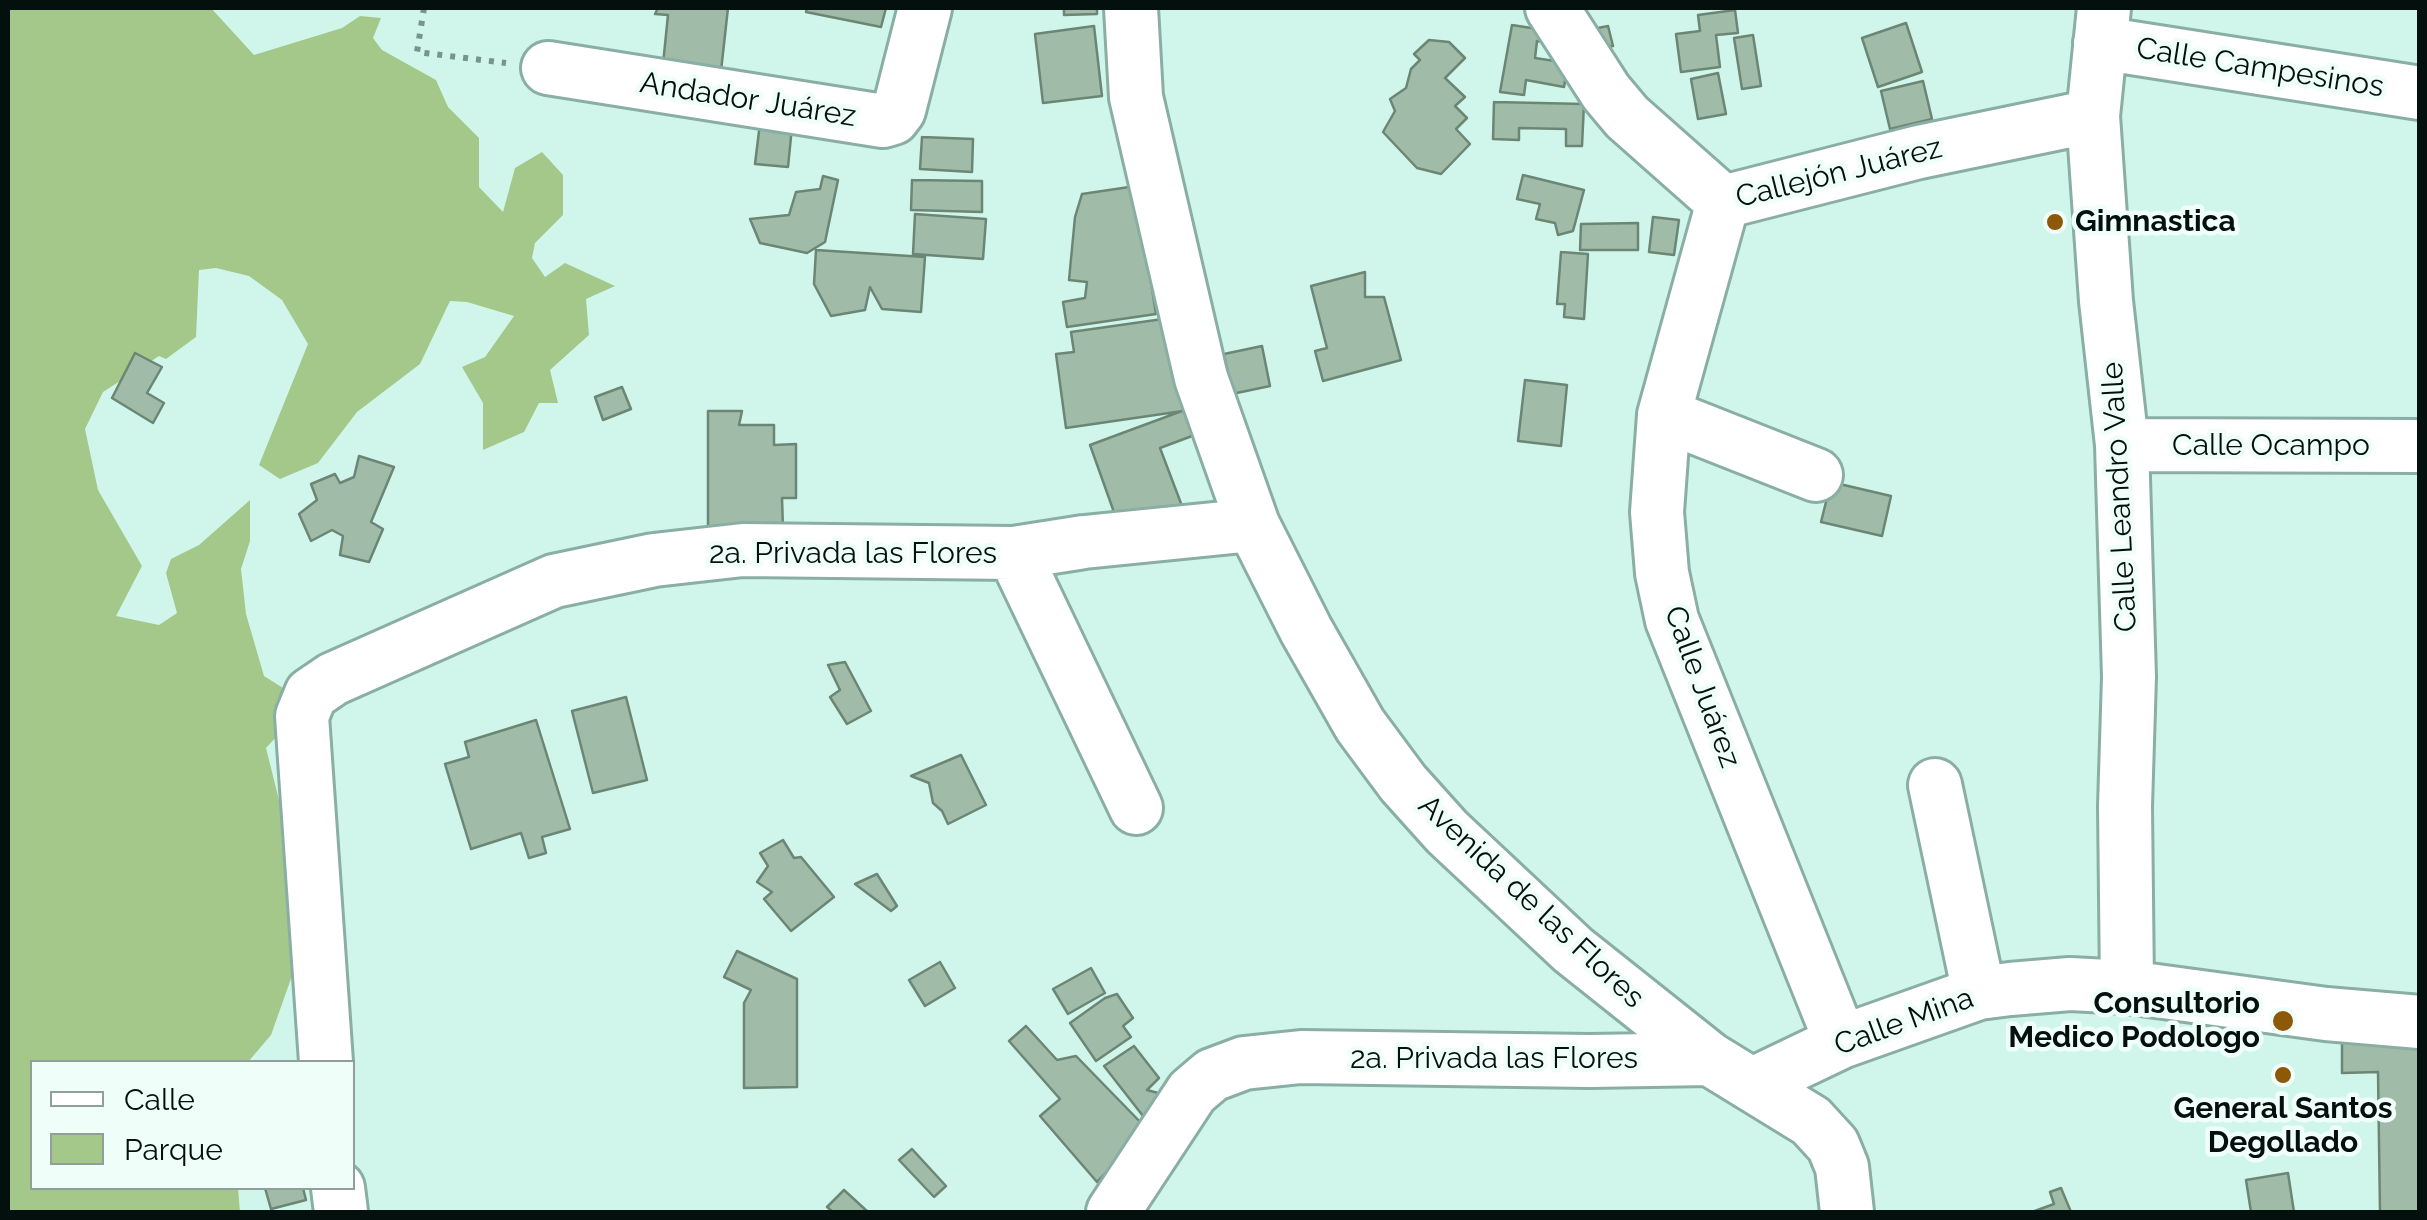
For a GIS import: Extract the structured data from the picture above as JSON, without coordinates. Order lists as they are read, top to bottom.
{
  "streets": {
    "street": [
      "Calle Campesinos",
      "Andador Juárez",
      "Callejón Juárez",
      "Calle Ocampo",
      "Calle Leandro Valle",
      "2a. Privada las Flores",
      "Calle Juárez",
      "Avenida de las Flores",
      "Calle Mina"
    ]
  },
  "crossings": [
    ["Calle Campesinos", "Calle Leandro Valle"],
    ["Callejón Juárez", "Calle Leandro Valle"],
    ["Callejón Juárez", "Calle Juárez"],
    ["Calle Ocampo", "Calle Leandro Valle"],
    ["Calle Leandro Valle", "Calle Mina"],
    ["2a. Privada las Flores", "Avenida de las Flores"],
    ["2a. Privada las Flores", "Calle Mina"],
    ["Calle Juárez", "Calle Mina"],
    ["Avenida de las Flores", "Calle Mina"]
  ],
  "places": ["Gimnastica", "Consultorio Medico Podologo", "General Santos Degollado"],
  "legend": ["Calle", "Parque"]
}
